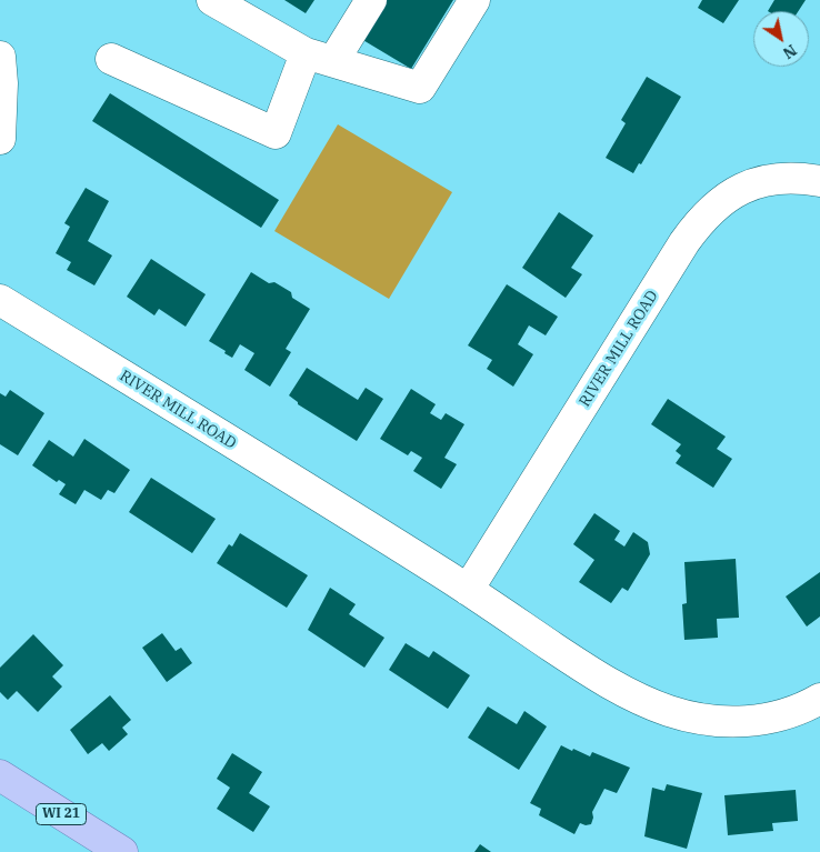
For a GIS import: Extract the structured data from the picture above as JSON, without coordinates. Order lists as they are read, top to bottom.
{
  "streets": {
    "main road": ["WI 21"],
    "street": ["RIVER MILL ROAD"]
  },
  "north": "bottom right"
}
